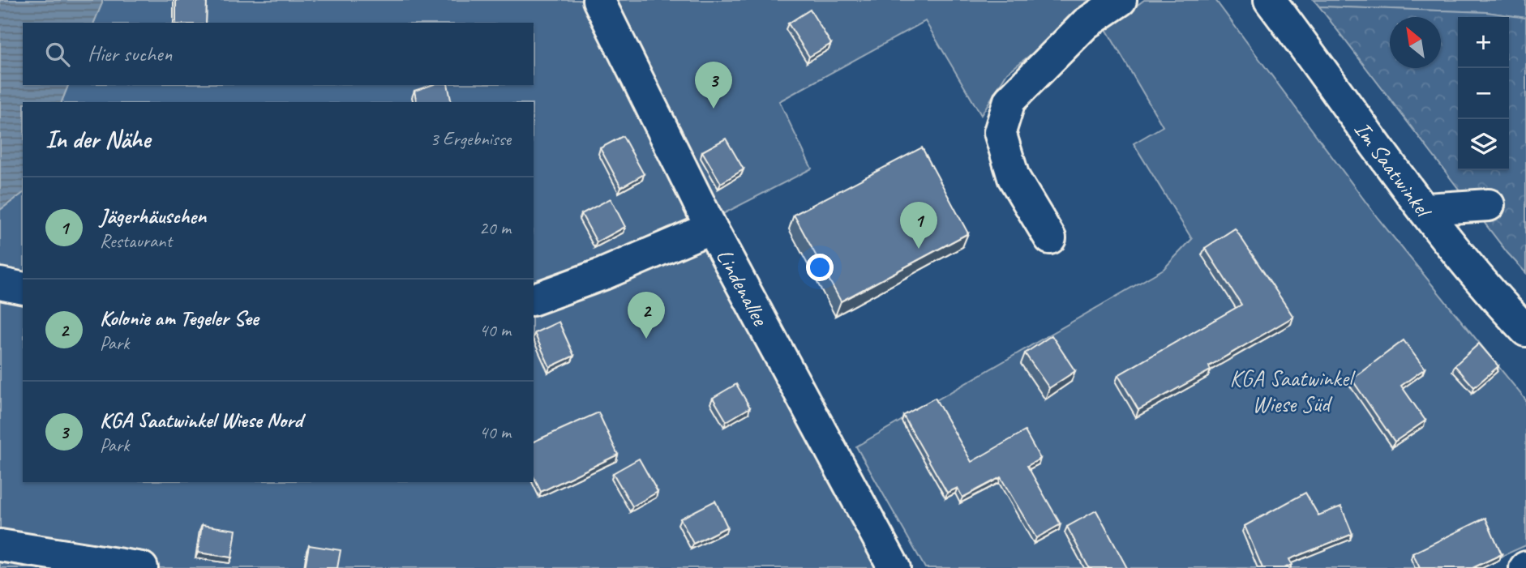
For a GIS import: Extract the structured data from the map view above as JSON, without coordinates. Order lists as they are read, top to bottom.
{
  "streets": {
    "street": ["Im Saatwinkel", "Lindenallee"]
  },
  "parks": ["KGA Saatwinkel Wiese Süd"],
  "north": "top left",
  "page": {
    "map_buttons": ["+", "−"],
    "search": "Hier suchen",
    "pins": ["3", "1", "2"],
    "heading": ["In der Nähe", "3 Ergebnisse"],
    "list": [
      {
        "mark": "1",
        "name": "Jägerhäuschen",
        "note": "Restaurant",
        "value": "20 m"
      },
      {
        "mark": "2",
        "name": "Kolonie am Tegeler See",
        "note": "Park",
        "value": "40 m"
      },
      {
        "mark": "3",
        "name": "KGA Saatwinkel Wiese Nord",
        "note": "Park",
        "value": "40 m"
      }
    ]
  }
}
